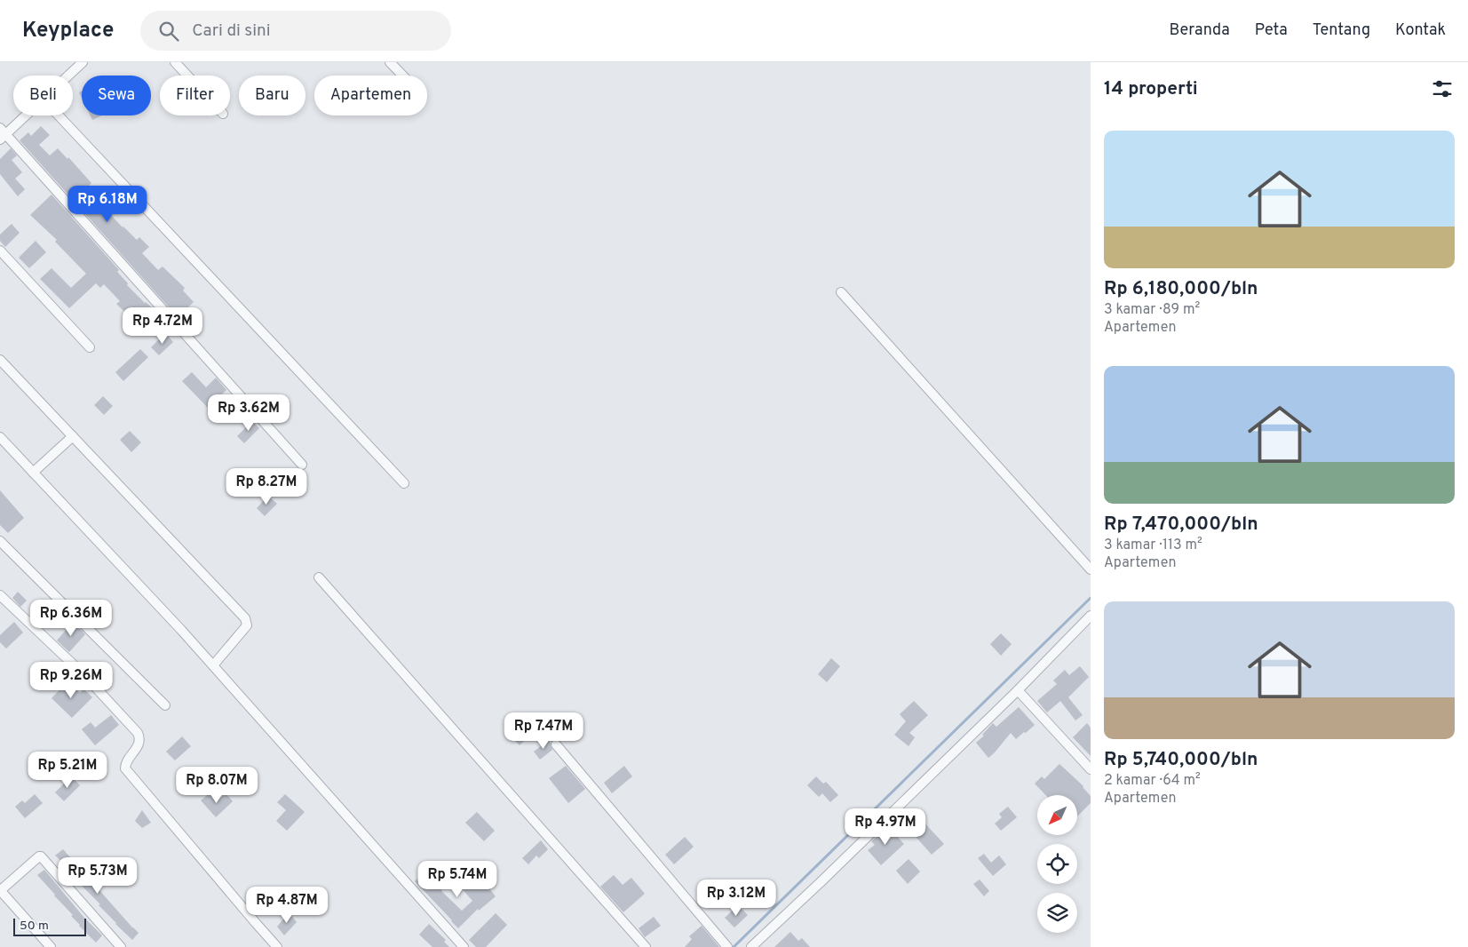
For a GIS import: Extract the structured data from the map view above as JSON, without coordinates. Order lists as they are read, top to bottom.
{
  "scale_bar": "50 m",
  "north": "bottom left",
  "page": {
    "header": "Keyplace",
    "search": "Cari di sini",
    "nav": [
      "Beranda",
      "Peta",
      "Tentang",
      "Kontak"
    ],
    "heading": "14 properti",
    "chip": [
      "Beli",
      "Sewa",
      "Filter",
      "Baru",
      "Apartemen"
    ],
    "list": [
      {
        "name": "Rp 6,180,000/bln",
        "note": "3 kamar · 89 m² · Apartemen"
      },
      {
        "name": "Rp 7,470,000/bln",
        "note": "3 kamar · 113 m² · Apartemen"
      },
      {
        "name": "Rp 5,740,000/bln",
        "note": "2 kamar · 64 m² · Apartemen"
      }
    ],
    "price": [
      "Rp 6.18M",
      "Rp 4.72M",
      "Rp 3.62M",
      "Rp 8.27M",
      "Rp 6.36M",
      "Rp 9.26M",
      "Rp 7.47M",
      "Rp 5.21M",
      "Rp 8.07M",
      "Rp 4.97M",
      "Rp 5.73M",
      "Rp 5.74M",
      "Rp 3.12M",
      "Rp 4.87M"
    ],
    "scale": "50 m"
  }
}
